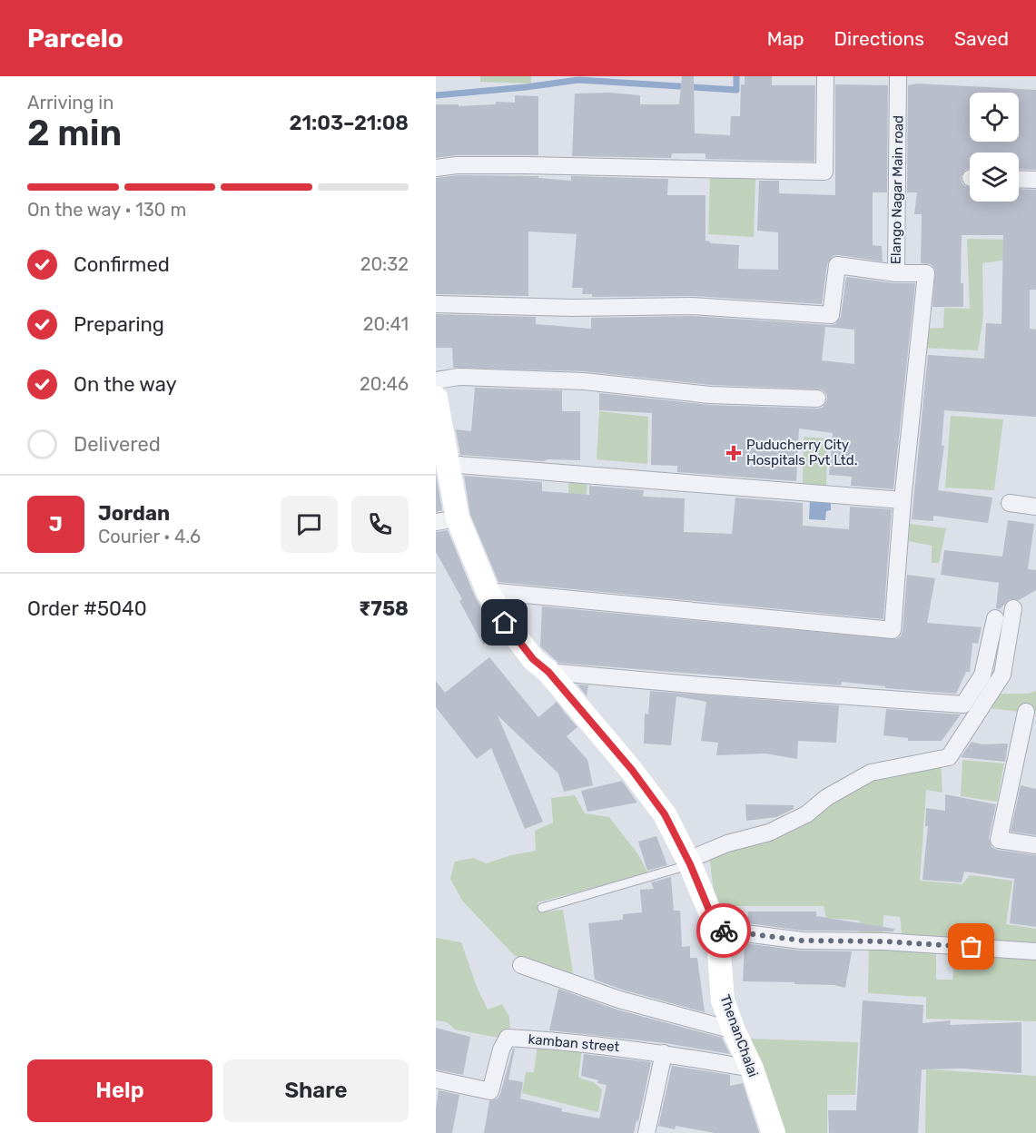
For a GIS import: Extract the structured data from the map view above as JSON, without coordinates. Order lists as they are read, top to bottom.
{
  "streets": {
    "street": ["Elango Nagar Main road", "ThenanChalai", "kamban street"]
  },
  "crossings": [
    ["ThenanChalai", "kamban street"]
  ],
  "places": {
    "health": ["Puducherry City Hospitals Pvt Ltd."]
  },
  "page": {
    "header": "Parcelo",
    "nav": ["Map", "Directions", "Saved"],
    "heading": ["2 min", "Arriving in", "21:03–21:08"],
    "panel": [
      "Jordan",
      "Courier · 4.6",
      "Order #5040",
      "₹758"
    ],
    "bar": "On the way · 130 m",
    "list": [
      ["Confirmed", "20:32"],
      ["Preparing", "20:41"],
      ["On the way", "20:46"],
      "Delivered"
    ],
    "round": "J",
    "buttons": ["Help", "Share"]
  }
}
